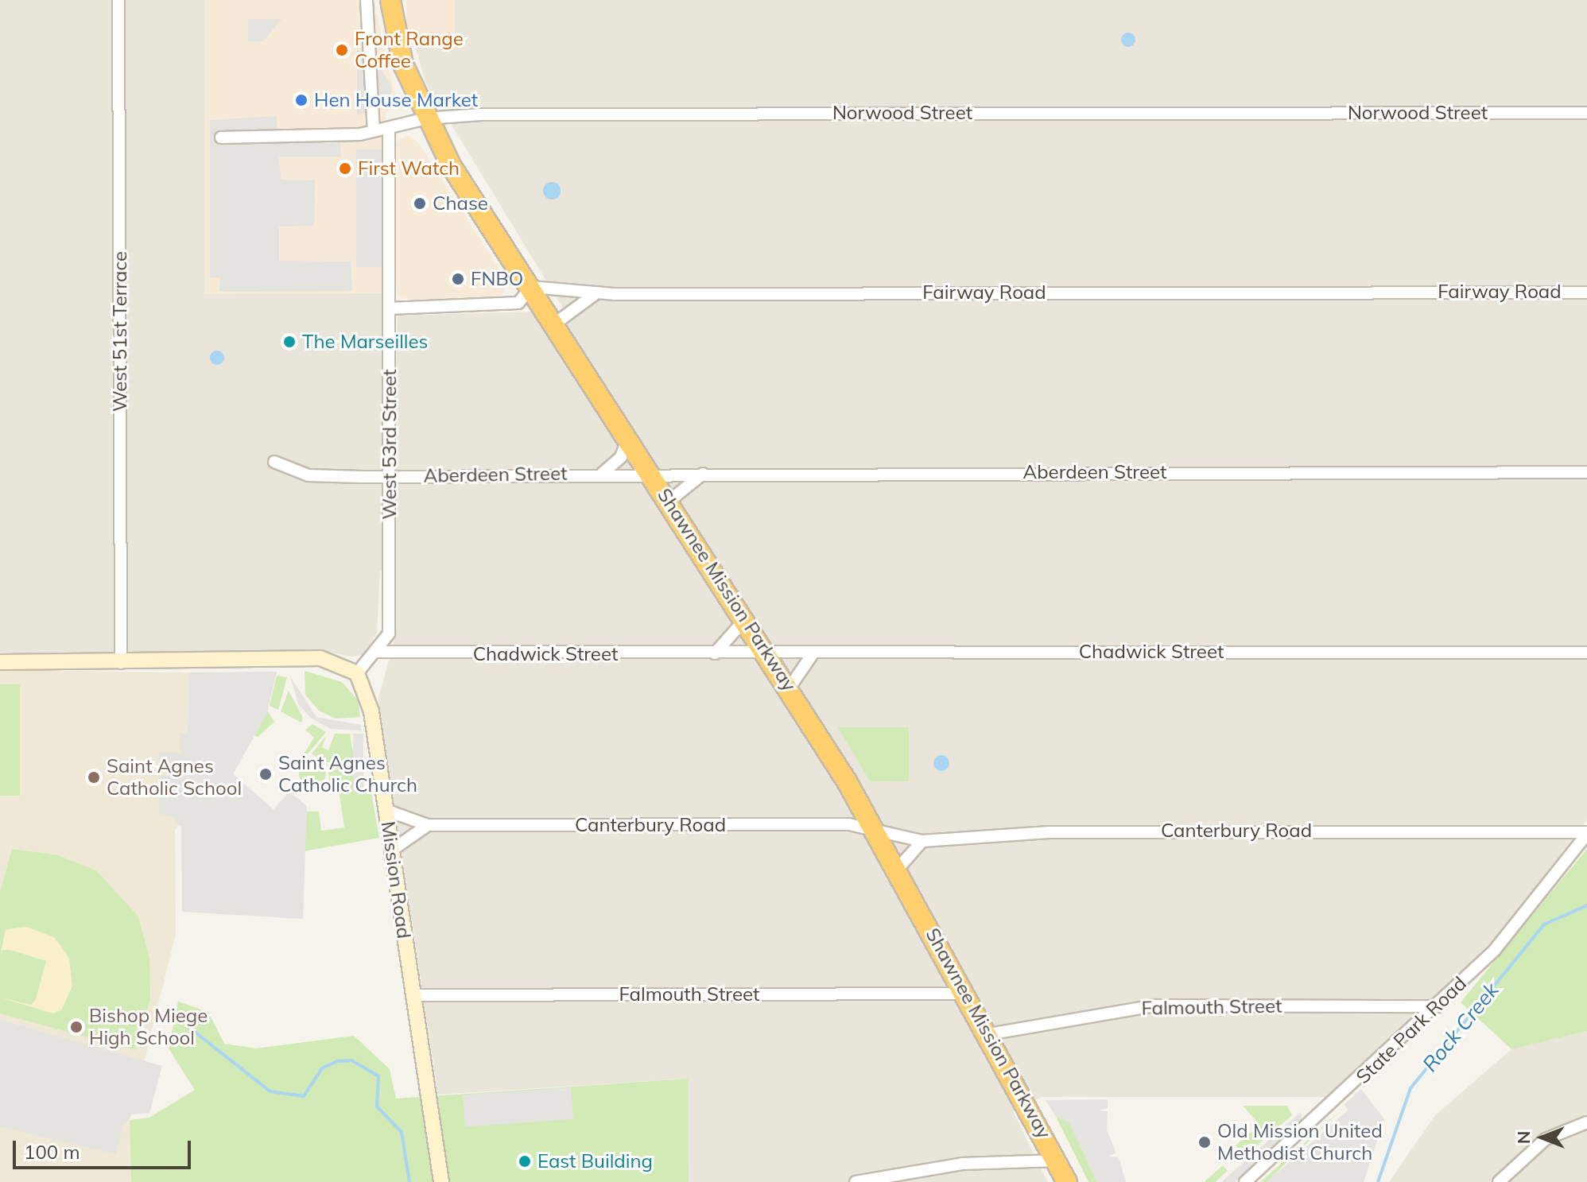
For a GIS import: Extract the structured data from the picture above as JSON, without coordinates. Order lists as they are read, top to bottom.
{
  "streets": {
    "highway": ["Shawnee Mission Parkway"],
    "main road": ["Mission Road"],
    "street": [
      "Norwood Street",
      "Fairway Road",
      "West 51st Terrace",
      "West 53rd Street",
      "Aberdeen Street",
      "Chadwick Street",
      "Canterbury Road",
      "Falmouth Street",
      "State Park Road"
    ]
  },
  "crossings": [
    ["Norwood Street", "West 53rd Street"],
    ["Norwood Street", "Shawnee Mission Parkway"],
    ["Fairway Road", "Shawnee Mission Parkway"],
    ["West 53rd Street", "Aberdeen Street"],
    ["West 53rd Street", "Chadwick Street"],
    ["West 53rd Street", "Mission Road"],
    ["Aberdeen Street", "Shawnee Mission Parkway"],
    ["Shawnee Mission Parkway", "Chadwick Street"],
    ["Shawnee Mission Parkway", "Canterbury Road"],
    ["Shawnee Mission Parkway", "Falmouth Street"],
    ["Canterbury Road", "Mission Road"],
    ["Canterbury Road", "State Park Road"],
    ["Mission Road", "Falmouth Street"],
    ["Falmouth Street", "State Park Road"]
  ],
  "water": ["Rock Creek"],
  "places": [
    "Front Range Coffee",
    "Hen House Market",
    "First Watch",
    "Chase",
    "FNBO",
    "The Marseilles",
    "Saint Agnes Catholic Church",
    "Saint Agnes Catholic School",
    "Bishop Miege High School",
    "Old Mission United Methodist Church",
    "East Building"
  ],
  "scale_bar": "100 m",
  "north": "left"
}
